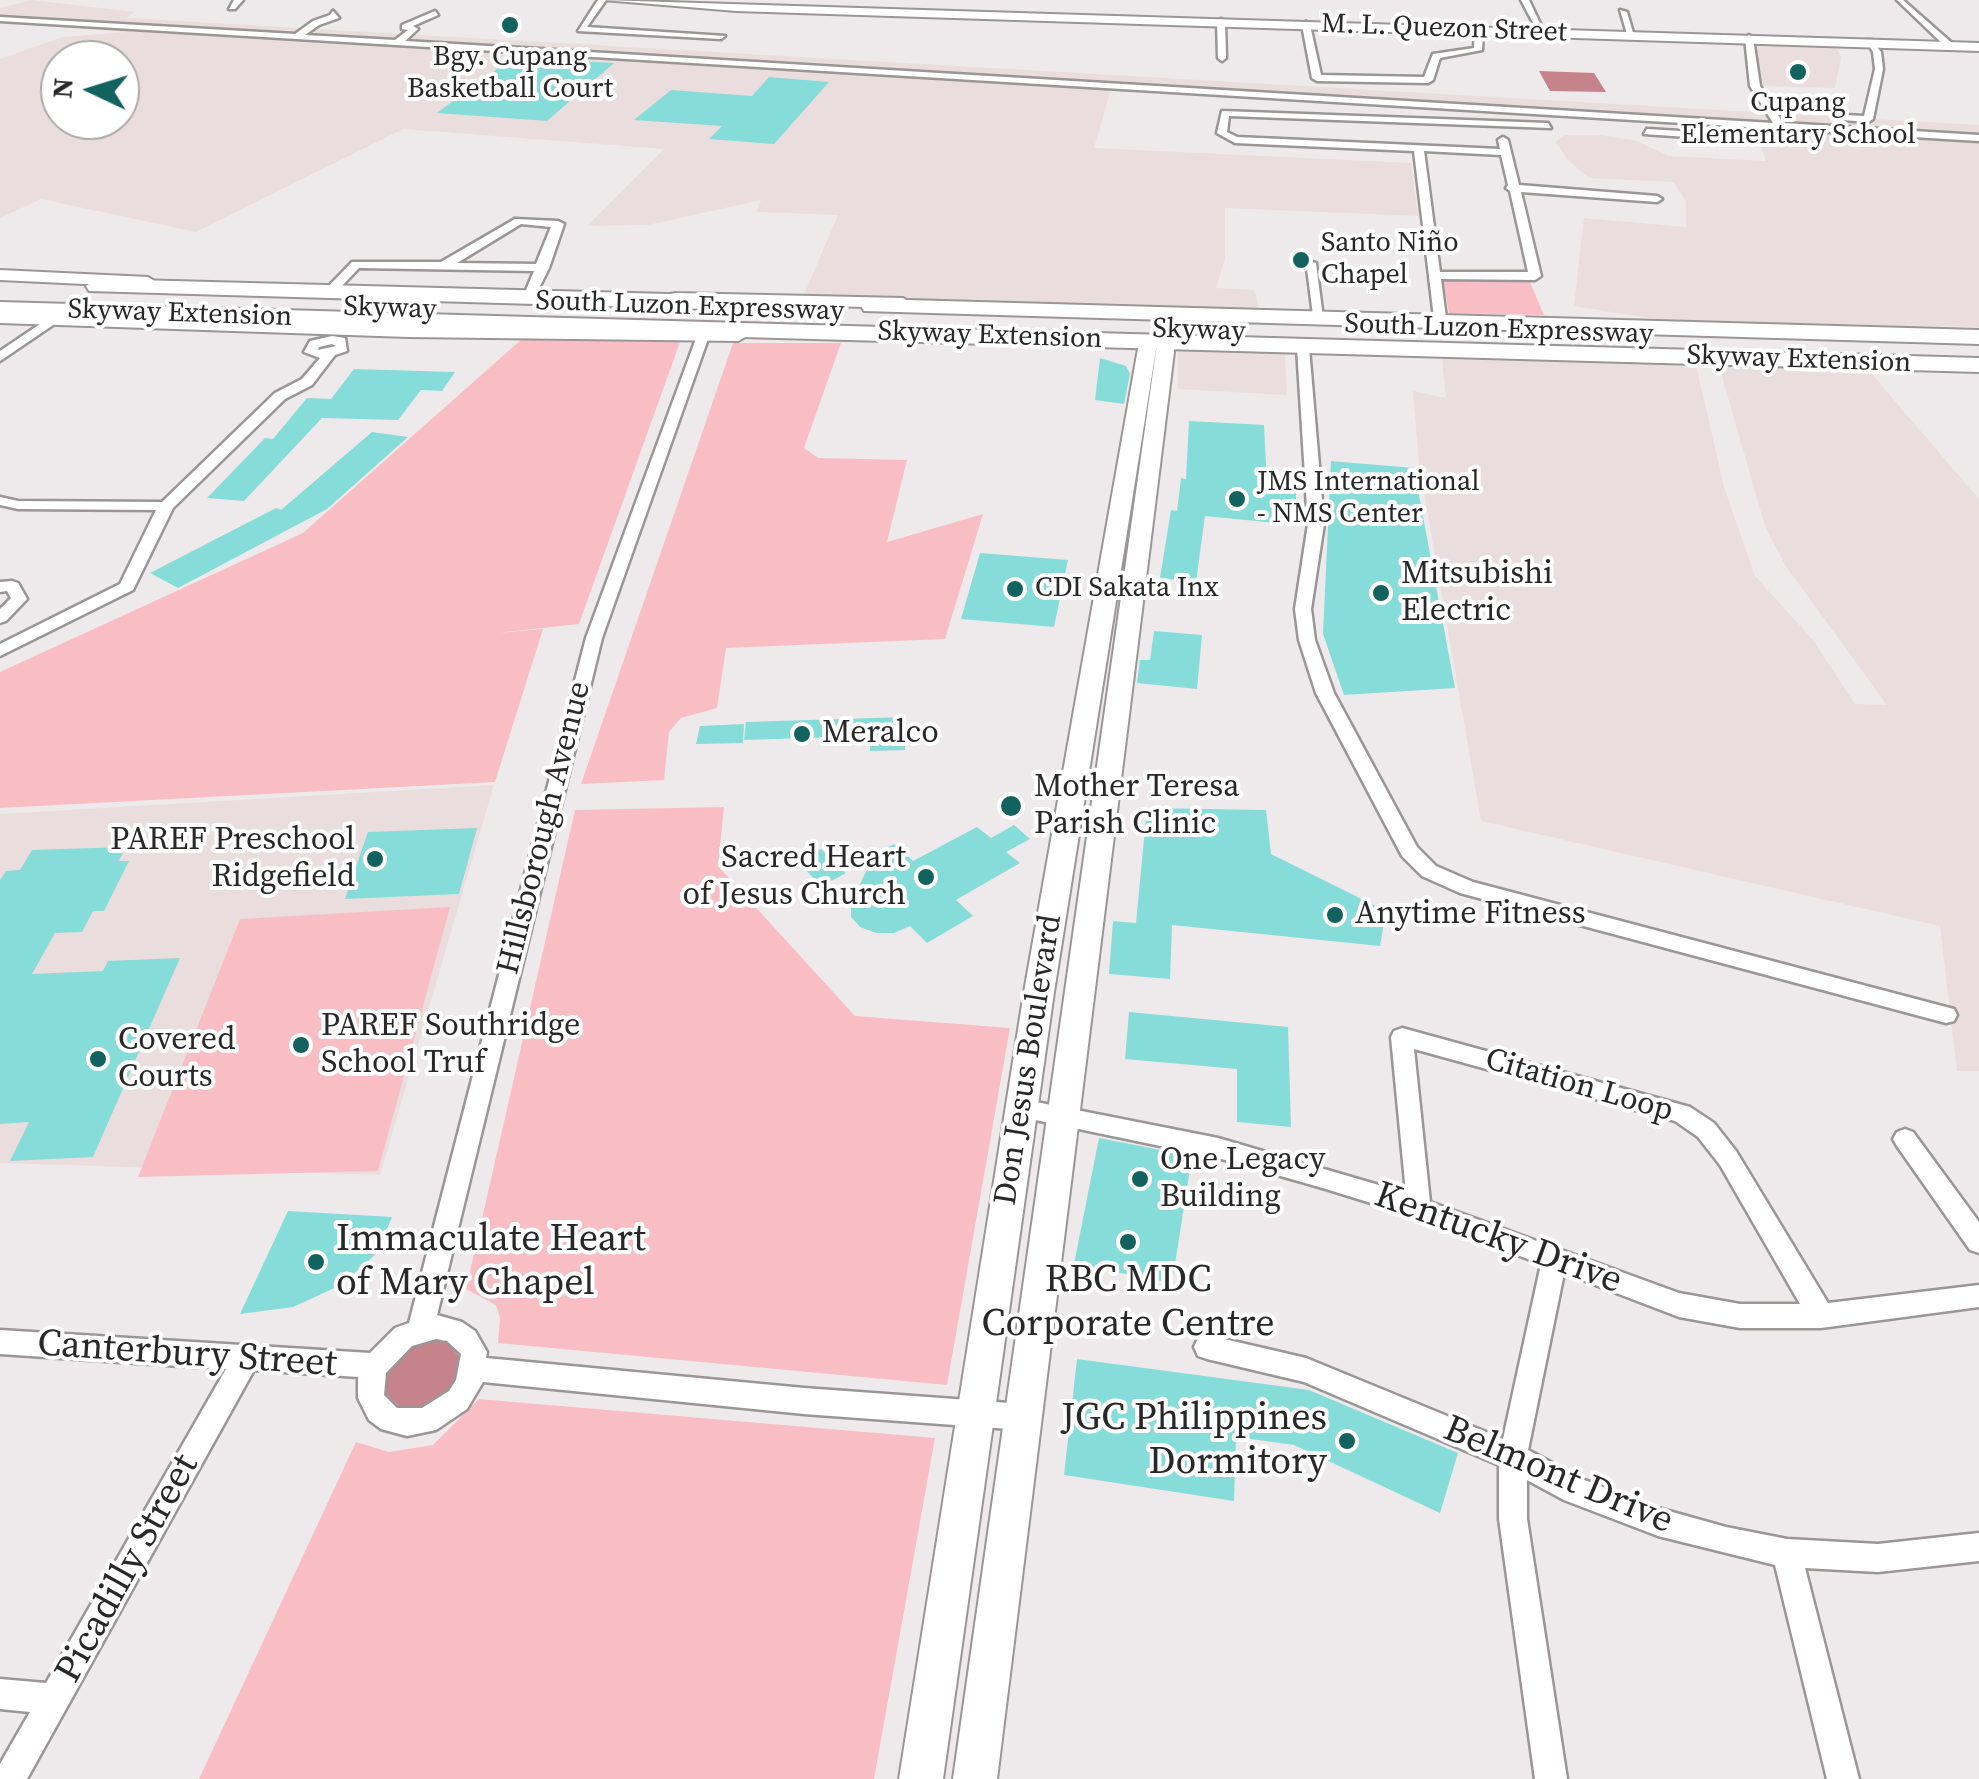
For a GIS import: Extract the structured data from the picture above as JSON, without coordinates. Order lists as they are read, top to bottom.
{
  "streets": {
    "highway": ["South Luzon Expressway", "Skyway Extension"],
    "main road": ["M. L. Quezon Street", "Don Jesus Boulevard"],
    "street": [
      "Hillsborough Avenue",
      "Citation Loop",
      "Kentucky Drive",
      "Canterbury Street",
      "Belmont Drive",
      "Picadilly Street"
    ]
  },
  "crossings": [
    ["South Luzon Expressway", "Skyway Extension"],
    ["Hillsborough Avenue", "Canterbury Street"],
    ["Don Jesus Boulevard", "Kentucky Drive"],
    ["Citation Loop", "Kentucky Drive"],
    ["Canterbury Street", "Picadilly Street"]
  ],
  "places": [
    "Bgy. Cupang Basketball Court",
    "Cupang Elementary School",
    "Santo Niño Chapel",
    "JMS International - NMS Center",
    "CDI Sakata Inx",
    "Mitsubishi Electric",
    "Meralco",
    "Mother Teresa Parish Clinic",
    "PAREF Preschool Ridgefield",
    "Sacred Heart of Jesus Church",
    "Anytime Fitness",
    "PAREF Southridge School Truf",
    "Covered Courts",
    "One Legacy Building",
    "RBC MDC Corporate Centre",
    "Immaculate Heart of Mary Chapel",
    "JGC Philippines Dormitory"
  ],
  "north": "left"
}
